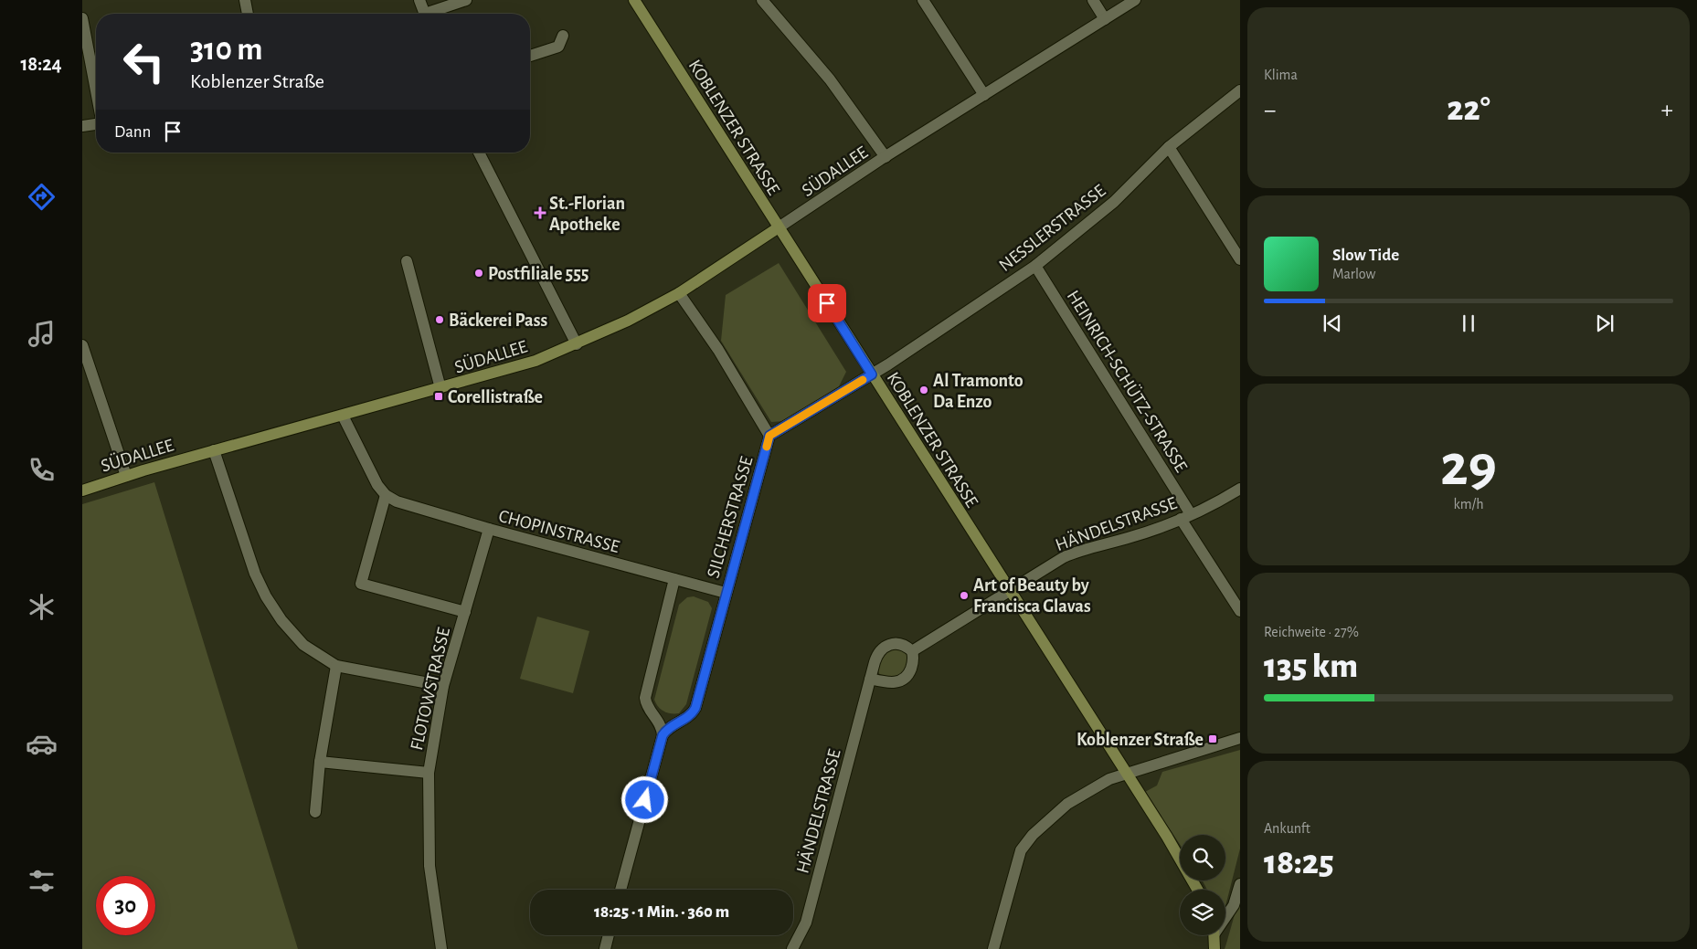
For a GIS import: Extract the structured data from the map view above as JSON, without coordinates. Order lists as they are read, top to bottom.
{
  "streets": {
    "main road": ["KOBLENZER STRASSE", "SÜDALLEE"],
    "street": [
      "NESSLERSTRASSE",
      "HEINRICH-SCHÜTZ-STRASSE",
      "SILCHERSTRASSE",
      "HÄNDELSTRASSE",
      "CHOPINSTRASSE",
      "FLOTOWSTRASSE"
    ]
  },
  "crossings": [
    ["KOBLENZER STRASSE", "SÜDALLEE"],
    ["KOBLENZER STRASSE", "NESSLERSTRASSE"],
    ["KOBLENZER STRASSE", "SILCHERSTRASSE"],
    ["KOBLENZER STRASSE", "HÄNDELSTRASSE"],
    ["NESSLERSTRASSE", "HEINRICH-SCHÜTZ-STRASSE"],
    ["NESSLERSTRASSE", "SILCHERSTRASSE"],
    ["HEINRICH-SCHÜTZ-STRASSE", "HÄNDELSTRASSE"],
    ["SILCHERSTRASSE", "CHOPINSTRASSE"],
    ["CHOPINSTRASSE", "FLOTOWSTRASSE"]
  ],
  "places": {
    "health": ["St.-Florian Apotheke"],
    "other": [
      "Postfiliale 555",
      "Bäckerei Pass",
      "Al Tramonto Da Enzo",
      "Art of Beauty by Francisca Glavas"
    ],
    "transit": ["Corellistraße", "Koblenzer Straße"]
  },
  "page": {
    "tabs": "18:24",
    "tile": [
      "Klima",
      ["29", "km/h"],
      ["Reichweite · 27%", "135 km"],
      ["Ankunft", "18:25"]
    ],
    "turn": ["310 m", "Koblenzer Straße"],
    "heat": ["−", "22°", "+"],
    "then": "Dann",
    "song": ["Slow Tide", "Marlow"],
    "limit": "30",
    "trip": "18:25 · 1 Min. · 360 m"
  }
}
